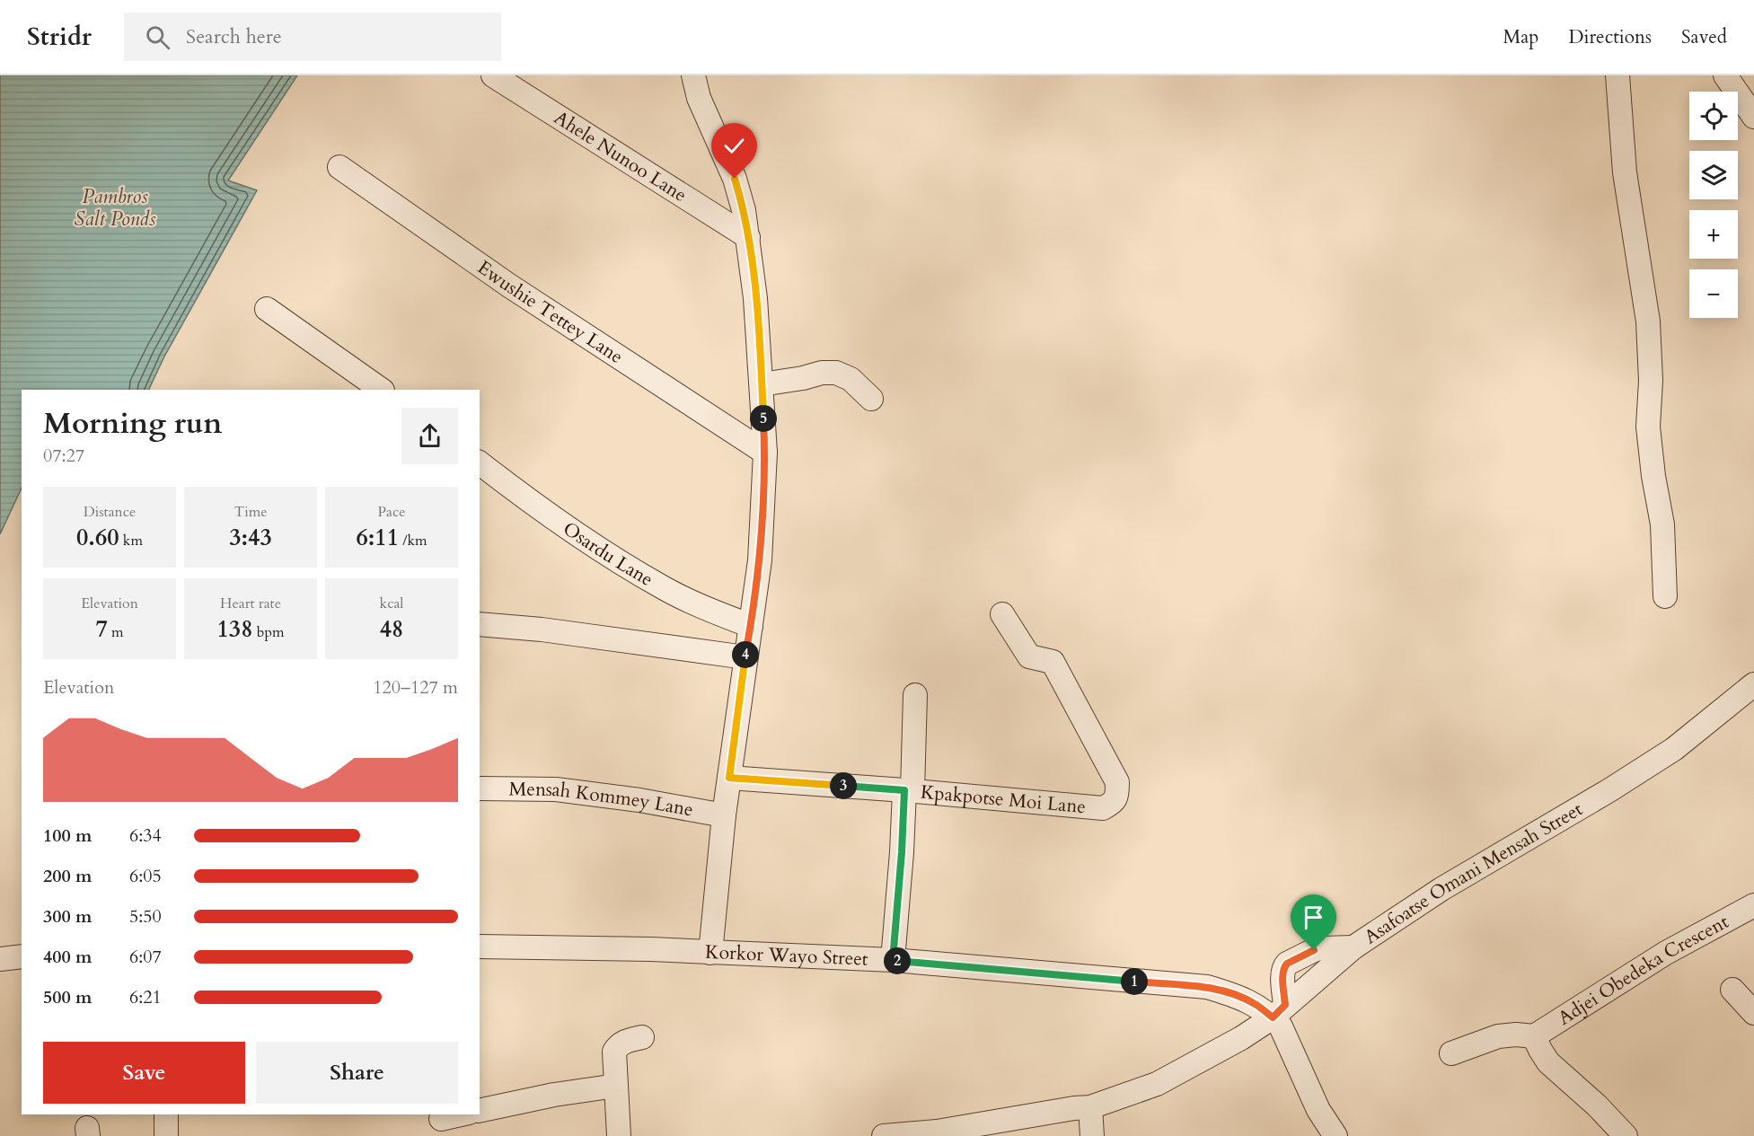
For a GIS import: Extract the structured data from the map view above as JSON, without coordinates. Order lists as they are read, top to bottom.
{
  "streets": {
    "street": [
      "Ahele Nunoo Lane",
      "Ewushie Tettey Lane",
      "Osardu Lane",
      "Kpakpotse Moi Lane",
      "Mensah Kommey Lane",
      "Asafoatse Omani Mensah Street",
      "Korkor Wayo Street",
      "Adjei Obedeka Crescent"
    ]
  },
  "crossings": [
    ["Kpakpotse Moi Lane", "Korkor Wayo Street"],
    ["Asafoatse Omani Mensah Street", "Korkor Wayo Street"]
  ],
  "water": ["Pambros Salt Ponds"],
  "page": {
    "header": "Stridr",
    "search": "Search here",
    "nav": ["Map", "Directions", "Saved"],
    "map_buttons": ["+", "−"],
    "heading": ["Morning run", "07:27"],
    "pins": [
      "5",
      "4",
      "3",
      "2",
      "1"
    ],
    "stats": [
      ["Distance", "0.60 km"],
      ["Time", "3:43"],
      ["Pace", "6:11 /km"],
      ["Elevation", "7 m"],
      ["Heart rate", "138 bpm"],
      ["kcal", "48"]
    ],
    "chart": ["Elevation", "120–127 m"],
    "list": [
      {
        "name": "100 m",
        "note": "6:34"
      },
      {
        "name": "200 m",
        "note": "6:05"
      },
      {
        "name": "300 m",
        "note": "5:50"
      },
      {
        "name": "400 m",
        "note": "6:07"
      },
      {
        "name": "500 m",
        "note": "6:21"
      }
    ],
    "buttons": ["Save", "Share"]
  }
}
